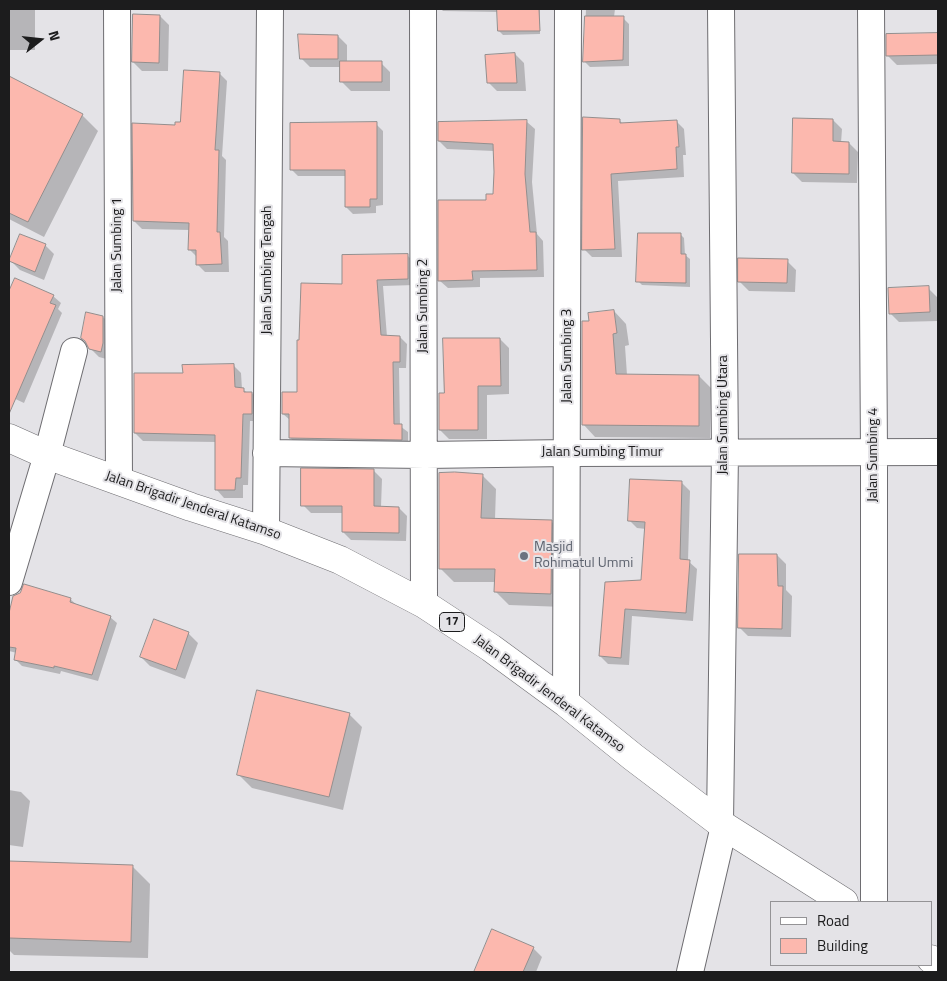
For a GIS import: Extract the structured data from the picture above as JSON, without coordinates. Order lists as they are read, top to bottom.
{
  "streets": {
    "highway": ["Jalan Brigadir Jenderal Katamso", "17"],
    "street": [
      "Jalan Sumbing 1",
      "Jalan Sumbing Tengah",
      "Jalan Sumbing 2",
      "Jalan Sumbing 3",
      "Jalan Sumbing Utara",
      "Jalan Sumbing Timur",
      "Jalan Sumbing 4"
    ]
  },
  "crossings": [
    ["Jalan Sumbing 1", "Jalan Brigadir Jenderal Katamso"],
    ["Jalan Sumbing Tengah", "Jalan Sumbing Timur"],
    ["Jalan Sumbing Tengah", "Jalan Brigadir Jenderal Katamso"],
    ["Jalan Sumbing 2", "Jalan Sumbing Timur"],
    ["Jalan Sumbing 2", "Jalan Brigadir Jenderal Katamso"],
    ["Jalan Sumbing 3", "Jalan Sumbing Timur"],
    ["Jalan Sumbing 3", "Jalan Brigadir Jenderal Katamso"],
    ["Jalan Sumbing Utara", "Jalan Sumbing Timur"],
    ["Jalan Sumbing Utara", "Jalan Brigadir Jenderal Katamso"],
    ["Jalan Sumbing Timur", "Jalan Sumbing 4"]
  ],
  "places": ["Masjid Rohimatul Ummi"],
  "legend": ["Road", "Building"],
  "north": "right"
}
